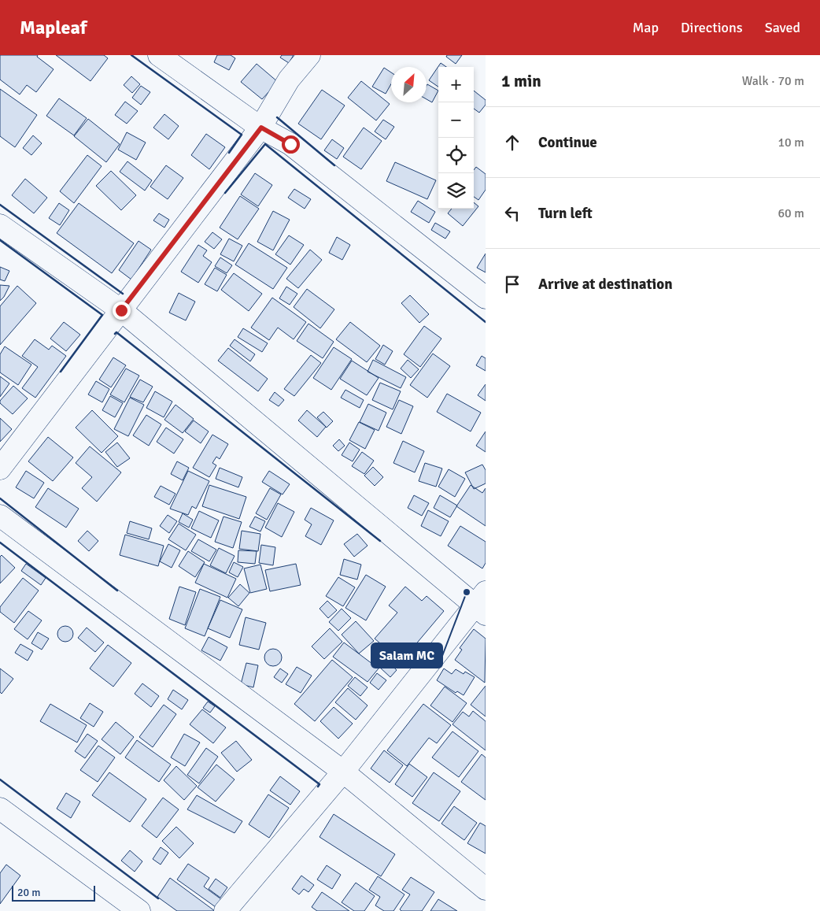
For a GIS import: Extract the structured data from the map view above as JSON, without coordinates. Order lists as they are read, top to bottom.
{
  "places": ["Salam MC"],
  "scale_bar": "20 m",
  "north": "top right",
  "page": {
    "header": "Mapleaf",
    "nav": ["Map", "Directions", "Saved"],
    "heading": ["1 min", "Walk · 70 m"],
    "map_buttons": ["+", "−"],
    "list": [
      ["Continue", "10 m"],
      ["Turn left", "60 m"],
      "Arrive at destination"
    ],
    "scale": "20 m"
  }
}
